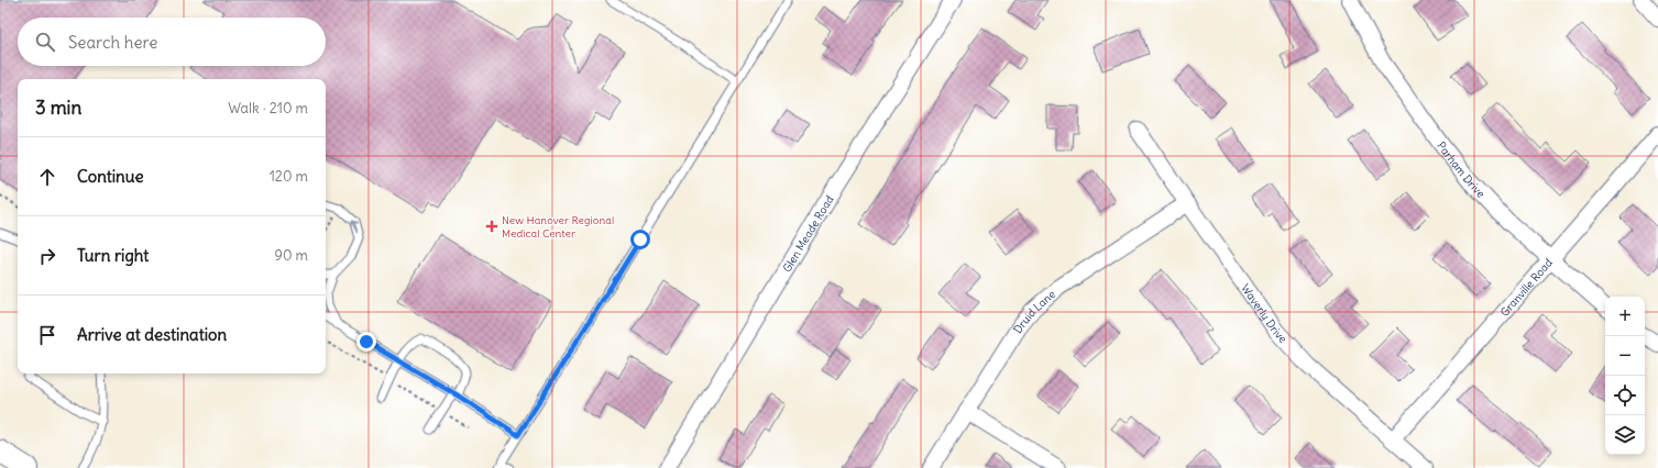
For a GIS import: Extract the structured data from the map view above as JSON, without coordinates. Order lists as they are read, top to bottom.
{
  "streets": {
    "street": [
      "Parham Drive",
      "Glen Meade Road",
      "Granville Road",
      "Druid Lane",
      "Waverly Drive"
    ]
  },
  "crossings": [
    ["Parham Drive", "Granville Road"],
    ["Granville Road", "Waverly Drive"],
    ["Druid Lane", "Waverly Drive"]
  ],
  "places": {
    "health": ["New Hanover Regional Medical Center"]
  },
  "page": {
    "search": "Search here",
    "heading": ["3 min", "Walk · 210 m"],
    "list": [
      ["Continue", "120 m"],
      ["Turn right", "90 m"],
      "Arrive at destination"
    ],
    "map_buttons": ["+", "−"]
  }
}
